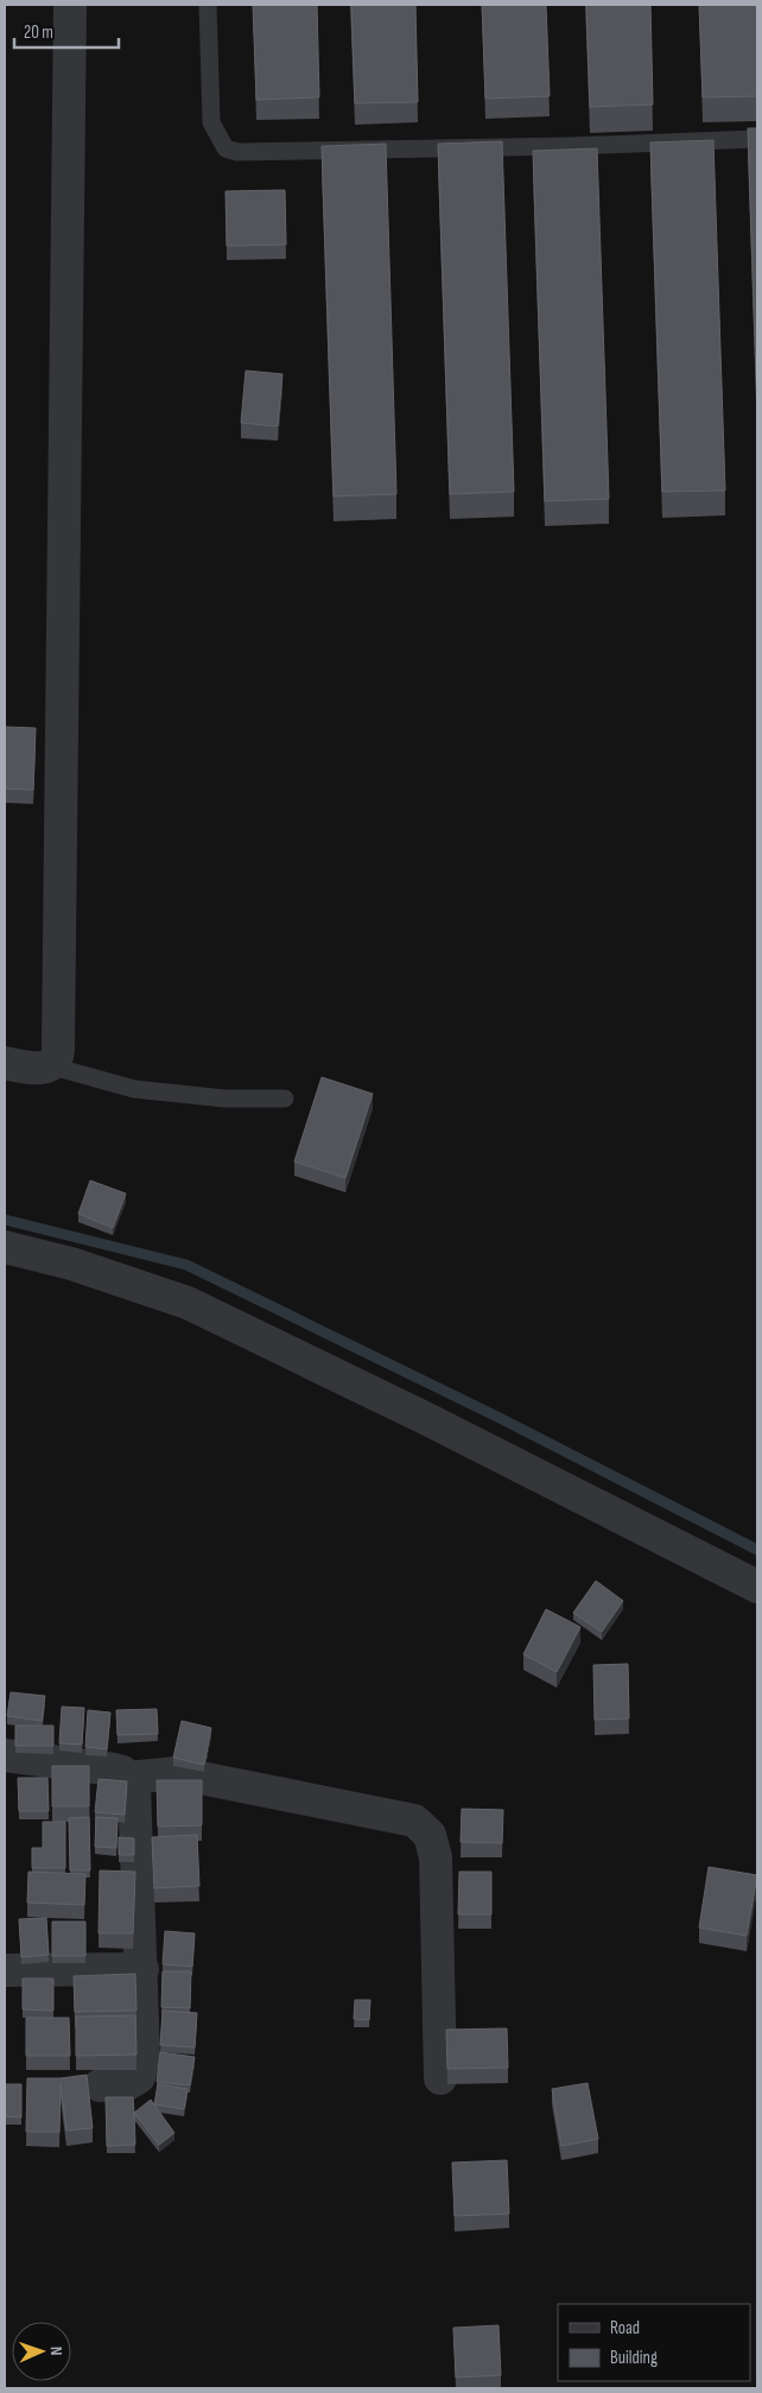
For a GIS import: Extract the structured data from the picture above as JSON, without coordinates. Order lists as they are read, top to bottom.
{
  "legend": ["Road", "Building"],
  "scale_bar": "20 m",
  "north": "right"
}
